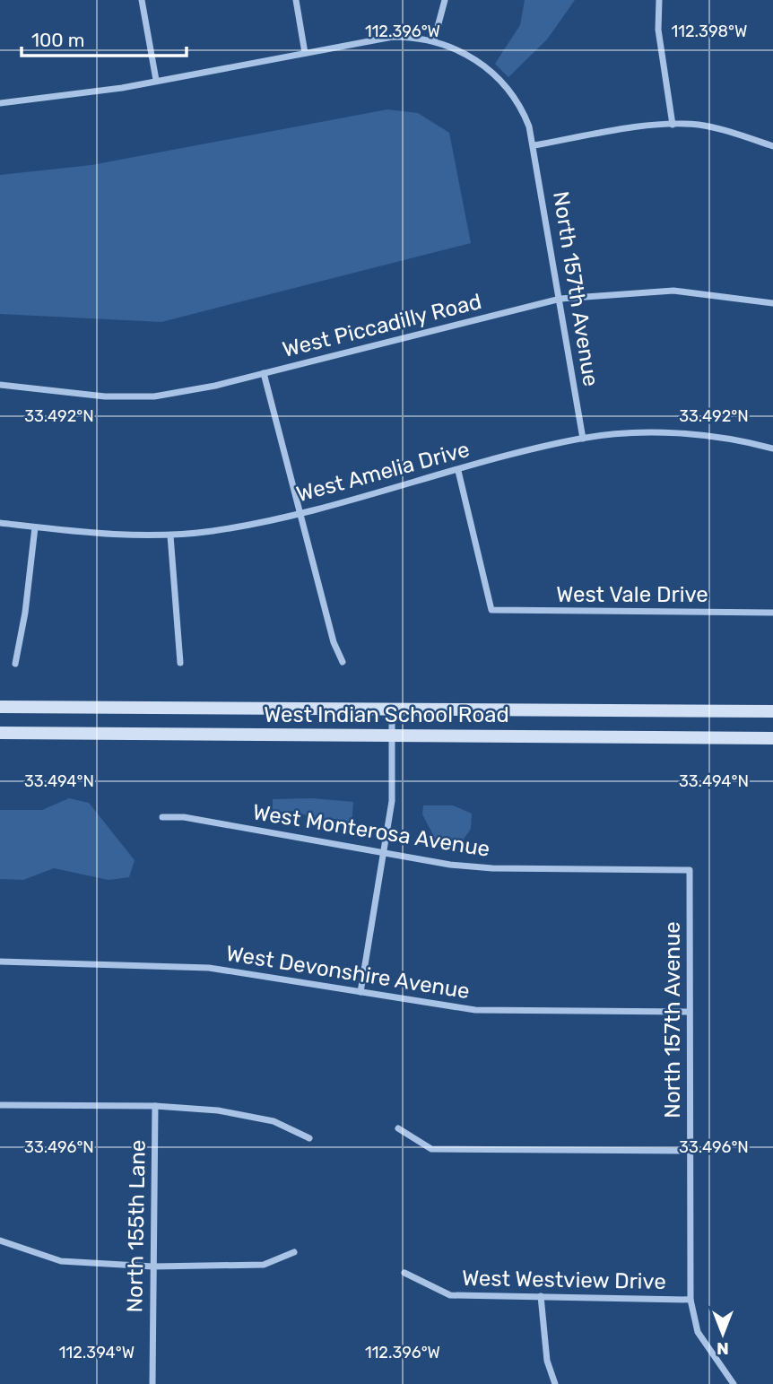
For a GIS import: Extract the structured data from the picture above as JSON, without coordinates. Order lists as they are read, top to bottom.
{
  "streets": {
    "main road": ["West Indian School Road"],
    "street": [
      "North 157th Avenue",
      "West Piccadilly Road",
      "West Amelia Drive",
      "West Vale Drive",
      "West Monterosa Avenue",
      "West Devonshire Avenue",
      "North 155th Lane",
      "West Westview Drive"
    ]
  },
  "crossings": [
    ["North 157th Avenue", "West Piccadilly Road"],
    ["North 157th Avenue", "West Amelia Drive"],
    ["North 157th Avenue", "West Monterosa Avenue"],
    ["North 157th Avenue", "West Devonshire Avenue"],
    ["North 157th Avenue", "West Westview Drive"],
    ["West Amelia Drive", "West Vale Drive"]
  ],
  "scale_bar": "100 m",
  "north": "bottom",
  "coordinates": [
    "112.396°W",
    "112.398°W",
    "33.492°N",
    "33.494°N",
    "33.496°N",
    "112.394°W"
  ]
}
